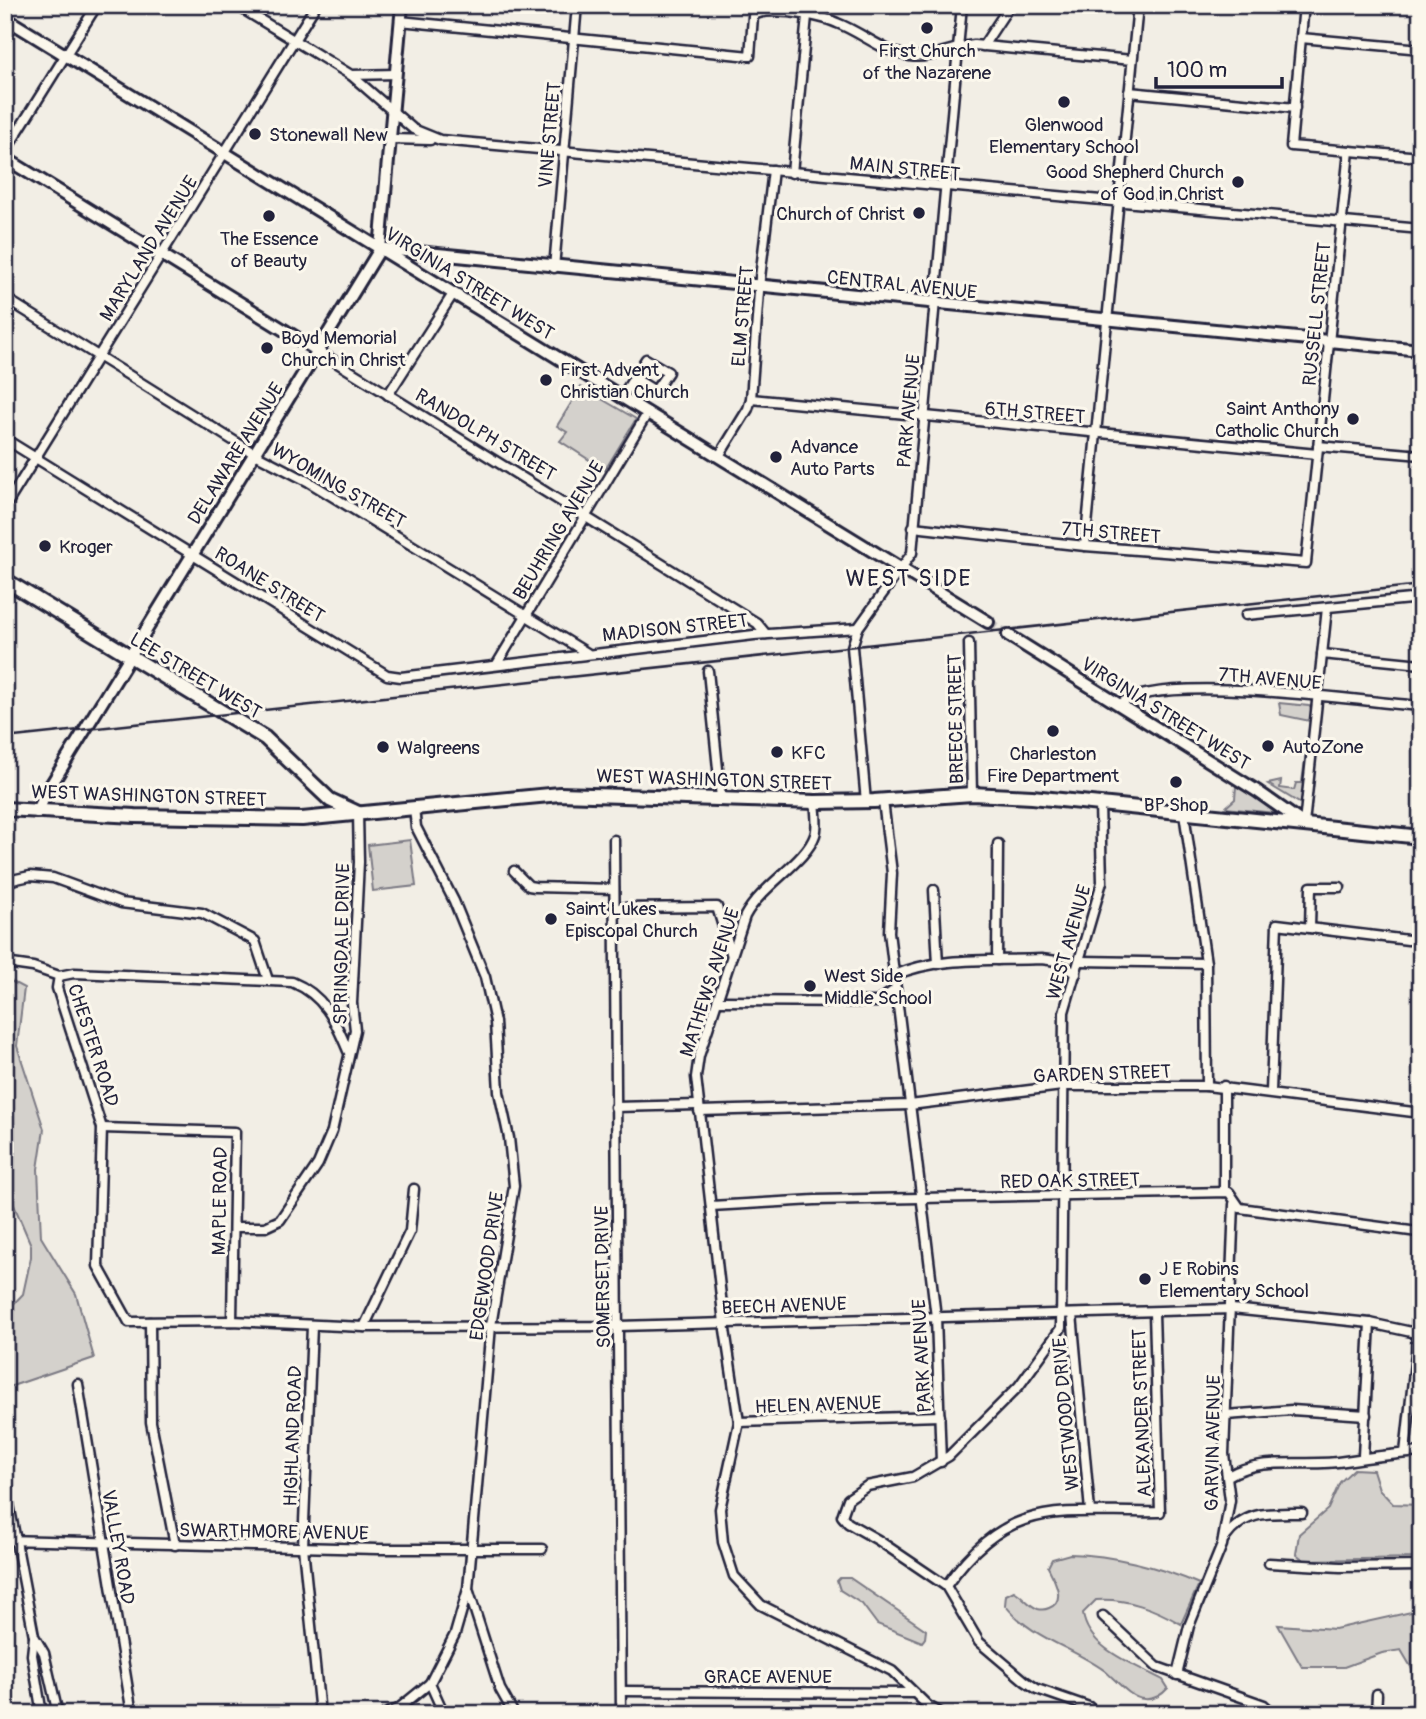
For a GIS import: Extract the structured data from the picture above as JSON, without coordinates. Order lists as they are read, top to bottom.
{
  "streets": {
    "main road": [
      "VIRGINIA STREET WEST",
      "CENTRAL AVENUE",
      "RANDOLPH STREET",
      "DELAWARE AVENUE",
      "LEE STREET WEST",
      "WEST WASHINGTON STREET"
    ],
    "street": [
      "VINE STREET",
      "MAIN STREET",
      "MARYLAND AVENUE",
      "RUSSELL STREET",
      "ELM STREET",
      "PARK AVENUE",
      "6TH STREET",
      "WYOMING STREET",
      "BEUHRING AVENUE",
      "7TH STREET",
      "ROANE STREET",
      "MADISON STREET",
      "7TH AVENUE",
      "BREECE STREET",
      "WEST AVENUE",
      "SPRINGDALE DRIVE",
      "MATHEWS AVENUE",
      "CHESTER ROAD",
      "GARDEN STREET",
      "RED OAK STREET",
      "MAPLE ROAD",
      "EDGEWOOD DRIVE",
      "SOMERSET DRIVE",
      "BEECH AVENUE",
      "HELEN AVENUE",
      "ALEXANDER STREET",
      "WESTWOOD DRIVE",
      "HIGHLAND ROAD",
      "GARVIN AVENUE",
      "SWARTHMORE AVENUE",
      "VALLEY ROAD",
      "GRACE AVENUE"
    ]
  },
  "crossings": [
    ["VINE STREET", "MAIN STREET"],
    ["VINE STREET", "CENTRAL AVENUE"],
    ["MAIN STREET", "MARYLAND AVENUE"],
    ["MAIN STREET", "RUSSELL STREET"],
    ["MAIN STREET", "ELM STREET"],
    ["MAIN STREET", "PARK AVENUE"],
    ["MAIN STREET", "DELAWARE AVENUE"],
    ["MARYLAND AVENUE", "VIRGINIA STREET WEST"],
    ["MARYLAND AVENUE", "RANDOLPH STREET"],
    ["MARYLAND AVENUE", "WYOMING STREET"],
    ["MARYLAND AVENUE", "ROANE STREET"],
    ["VIRGINIA STREET WEST", "CENTRAL AVENUE"],
    ["VIRGINIA STREET WEST", "ELM STREET"],
    ["VIRGINIA STREET WEST", "PARK AVENUE"],
    ["VIRGINIA STREET WEST", "DELAWARE AVENUE"],
    ["VIRGINIA STREET WEST", "BEUHRING AVENUE"],
    ["VIRGINIA STREET WEST", "7TH AVENUE"],
    ["VIRGINIA STREET WEST", "WEST WASHINGTON STREET"],
    ["CENTRAL AVENUE", "RUSSELL STREET"],
    ["CENTRAL AVENUE", "ELM STREET"],
    ["CENTRAL AVENUE", "PARK AVENUE"],
    ["CENTRAL AVENUE", "DELAWARE AVENUE"],
    ["RUSSELL STREET", "6TH STREET"],
    ["RUSSELL STREET", "7TH STREET"],
    ["ELM STREET", "6TH STREET"],
    ["PARK AVENUE", "6TH STREET"],
    ["PARK AVENUE", "7TH STREET"],
    ["PARK AVENUE", "MADISON STREET"],
    ["PARK AVENUE", "WEST WASHINGTON STREET"],
    ["PARK AVENUE", "WEST AVENUE"],
    ["PARK AVENUE", "GARDEN STREET"],
    ["PARK AVENUE", "RED OAK STREET"],
    ["PARK AVENUE", "BEECH AVENUE"],
    ["PARK AVENUE", "HELEN AVENUE"],
    ["RANDOLPH STREET", "DELAWARE AVENUE"],
    ["RANDOLPH STREET", "BEUHRING AVENUE"],
    ["RANDOLPH STREET", "MADISON STREET"],
    ["DELAWARE AVENUE", "WYOMING STREET"],
    ["DELAWARE AVENUE", "ROANE STREET"],
    ["DELAWARE AVENUE", "LEE STREET WEST"],
    ["DELAWARE AVENUE", "WEST WASHINGTON STREET"],
    ["WYOMING STREET", "BEUHRING AVENUE"],
    ["WYOMING STREET", "MADISON STREET"],
    ["BEUHRING AVENUE", "ROANE STREET"],
    ["BEUHRING AVENUE", "MADISON STREET"],
    ["ROANE STREET", "MADISON STREET"],
    ["LEE STREET WEST", "WEST WASHINGTON STREET"],
    ["LEE STREET WEST", "SPRINGDALE DRIVE"],
    ["BREECE STREET", "WEST WASHINGTON STREET"],
    ["WEST WASHINGTON STREET", "WEST AVENUE"],
    ["WEST WASHINGTON STREET", "SPRINGDALE DRIVE"],
    ["WEST WASHINGTON STREET", "MATHEWS AVENUE"],
    ["WEST WASHINGTON STREET", "EDGEWOOD DRIVE"],
    ["WEST AVENUE", "GARDEN STREET"],
    ["WEST AVENUE", "RED OAK STREET"],
    ["WEST AVENUE", "BEECH AVENUE"],
    ["WEST AVENUE", "WESTWOOD DRIVE"],
    ["SPRINGDALE DRIVE", "CHESTER ROAD"],
    ["SPRINGDALE DRIVE", "MAPLE ROAD"],
    ["MATHEWS AVENUE", "GARDEN STREET"],
    ["MATHEWS AVENUE", "RED OAK STREET"],
    ["MATHEWS AVENUE", "BEECH AVENUE"],
    ["MATHEWS AVENUE", "HELEN AVENUE"],
    ["CHESTER ROAD", "MAPLE ROAD"],
    ["CHESTER ROAD", "BEECH AVENUE"],
    ["GARDEN STREET", "SOMERSET DRIVE"],
    ["MAPLE ROAD", "BEECH AVENUE"],
    ["EDGEWOOD DRIVE", "BEECH AVENUE"],
    ["EDGEWOOD DRIVE", "SWARTHMORE AVENUE"],
    ["SOMERSET DRIVE", "BEECH AVENUE"],
    ["SOMERSET DRIVE", "GRACE AVENUE"],
    ["BEECH AVENUE", "ALEXANDER STREET"],
    ["BEECH AVENUE", "WESTWOOD DRIVE"],
    ["BEECH AVENUE", "HIGHLAND ROAD"],
    ["BEECH AVENUE", "GARVIN AVENUE"],
    ["ALEXANDER STREET", "WESTWOOD DRIVE"],
    ["HIGHLAND ROAD", "SWARTHMORE AVENUE"],
    ["SWARTHMORE AVENUE", "VALLEY ROAD"]
  ],
  "districts": ["WEST SIDE"],
  "places": [
    "First Church of the Nazarene",
    "Glenwood Elementary School",
    "Stonewall New",
    "Good Shepherd Church of God in Christ",
    "Church of Christ",
    "The Essence of Beauty",
    "Boyd Memorial Church in Christ",
    "First Advent Christian Church",
    "Saint Anthony Catholic Church",
    "Advance Auto Parts",
    "Kroger",
    "Charleston Fire Department",
    "AutoZone",
    "Walgreens",
    "KFC",
    "BP Shop",
    "Saint Lukes Episcopal Church",
    "West Side Middle School",
    "J E Robins Elementary School"
  ],
  "scale_bar": "100 m"
}
